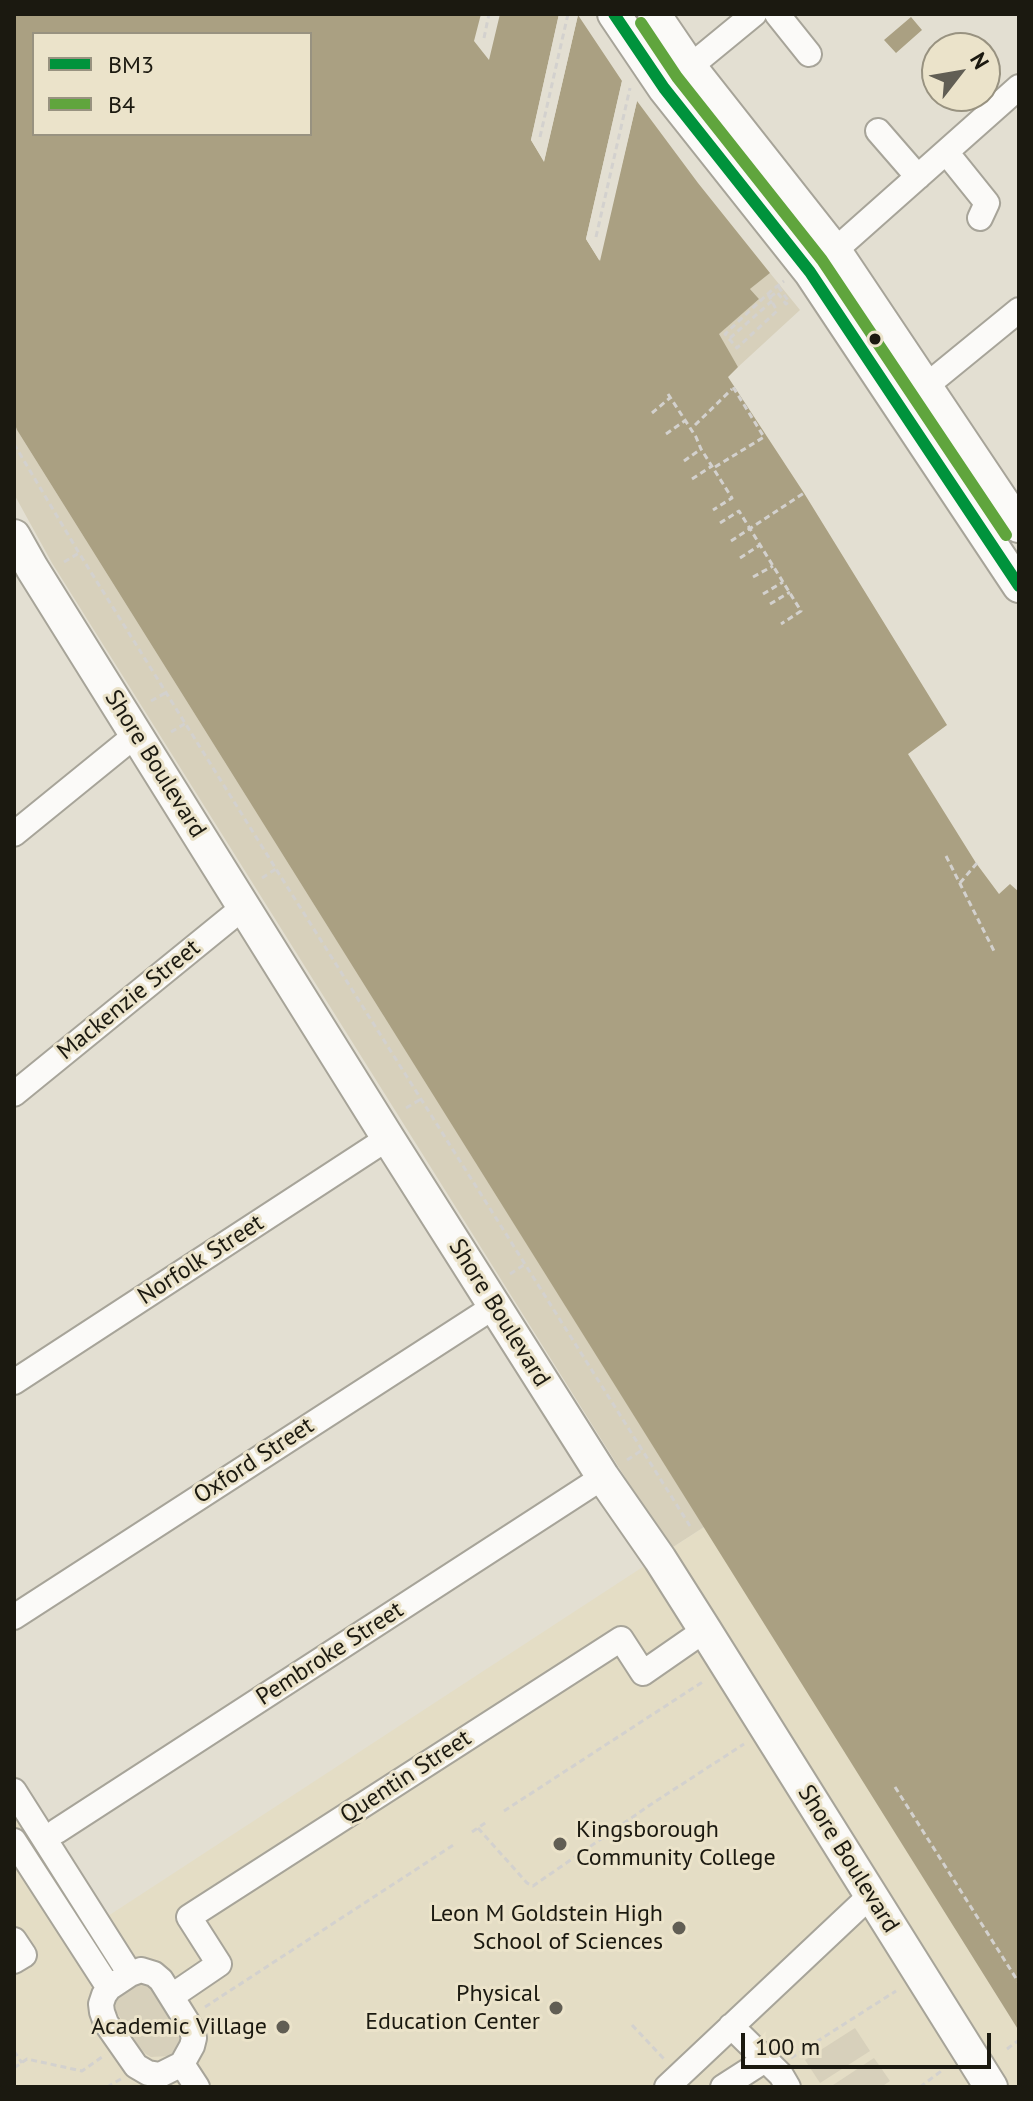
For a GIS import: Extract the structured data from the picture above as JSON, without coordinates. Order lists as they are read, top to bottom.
{
  "streets": {
    "main road": ["Shore Boulevard"],
    "street": [
      "Mackenzie Street",
      "Norfolk Street",
      "Oxford Street",
      "Pembroke Street",
      "Quentin Street"
    ]
  },
  "crossings": [
    ["Shore Boulevard", "Mackenzie Street"],
    ["Shore Boulevard", "Norfolk Street"],
    ["Shore Boulevard", "Oxford Street"],
    ["Shore Boulevard", "Pembroke Street"],
    ["Shore Boulevard", "Quentin Street"]
  ],
  "places": [
    "Kingsborough Community College",
    "Leon M Goldstein High School of Sciences",
    "Physical Education Center",
    "Academic Village"
  ],
  "lines": ["transit line BM3", "transit line B4"],
  "legend": ["BM3", "B4"],
  "scale_bar": "100 m",
  "north": "top right"
}
